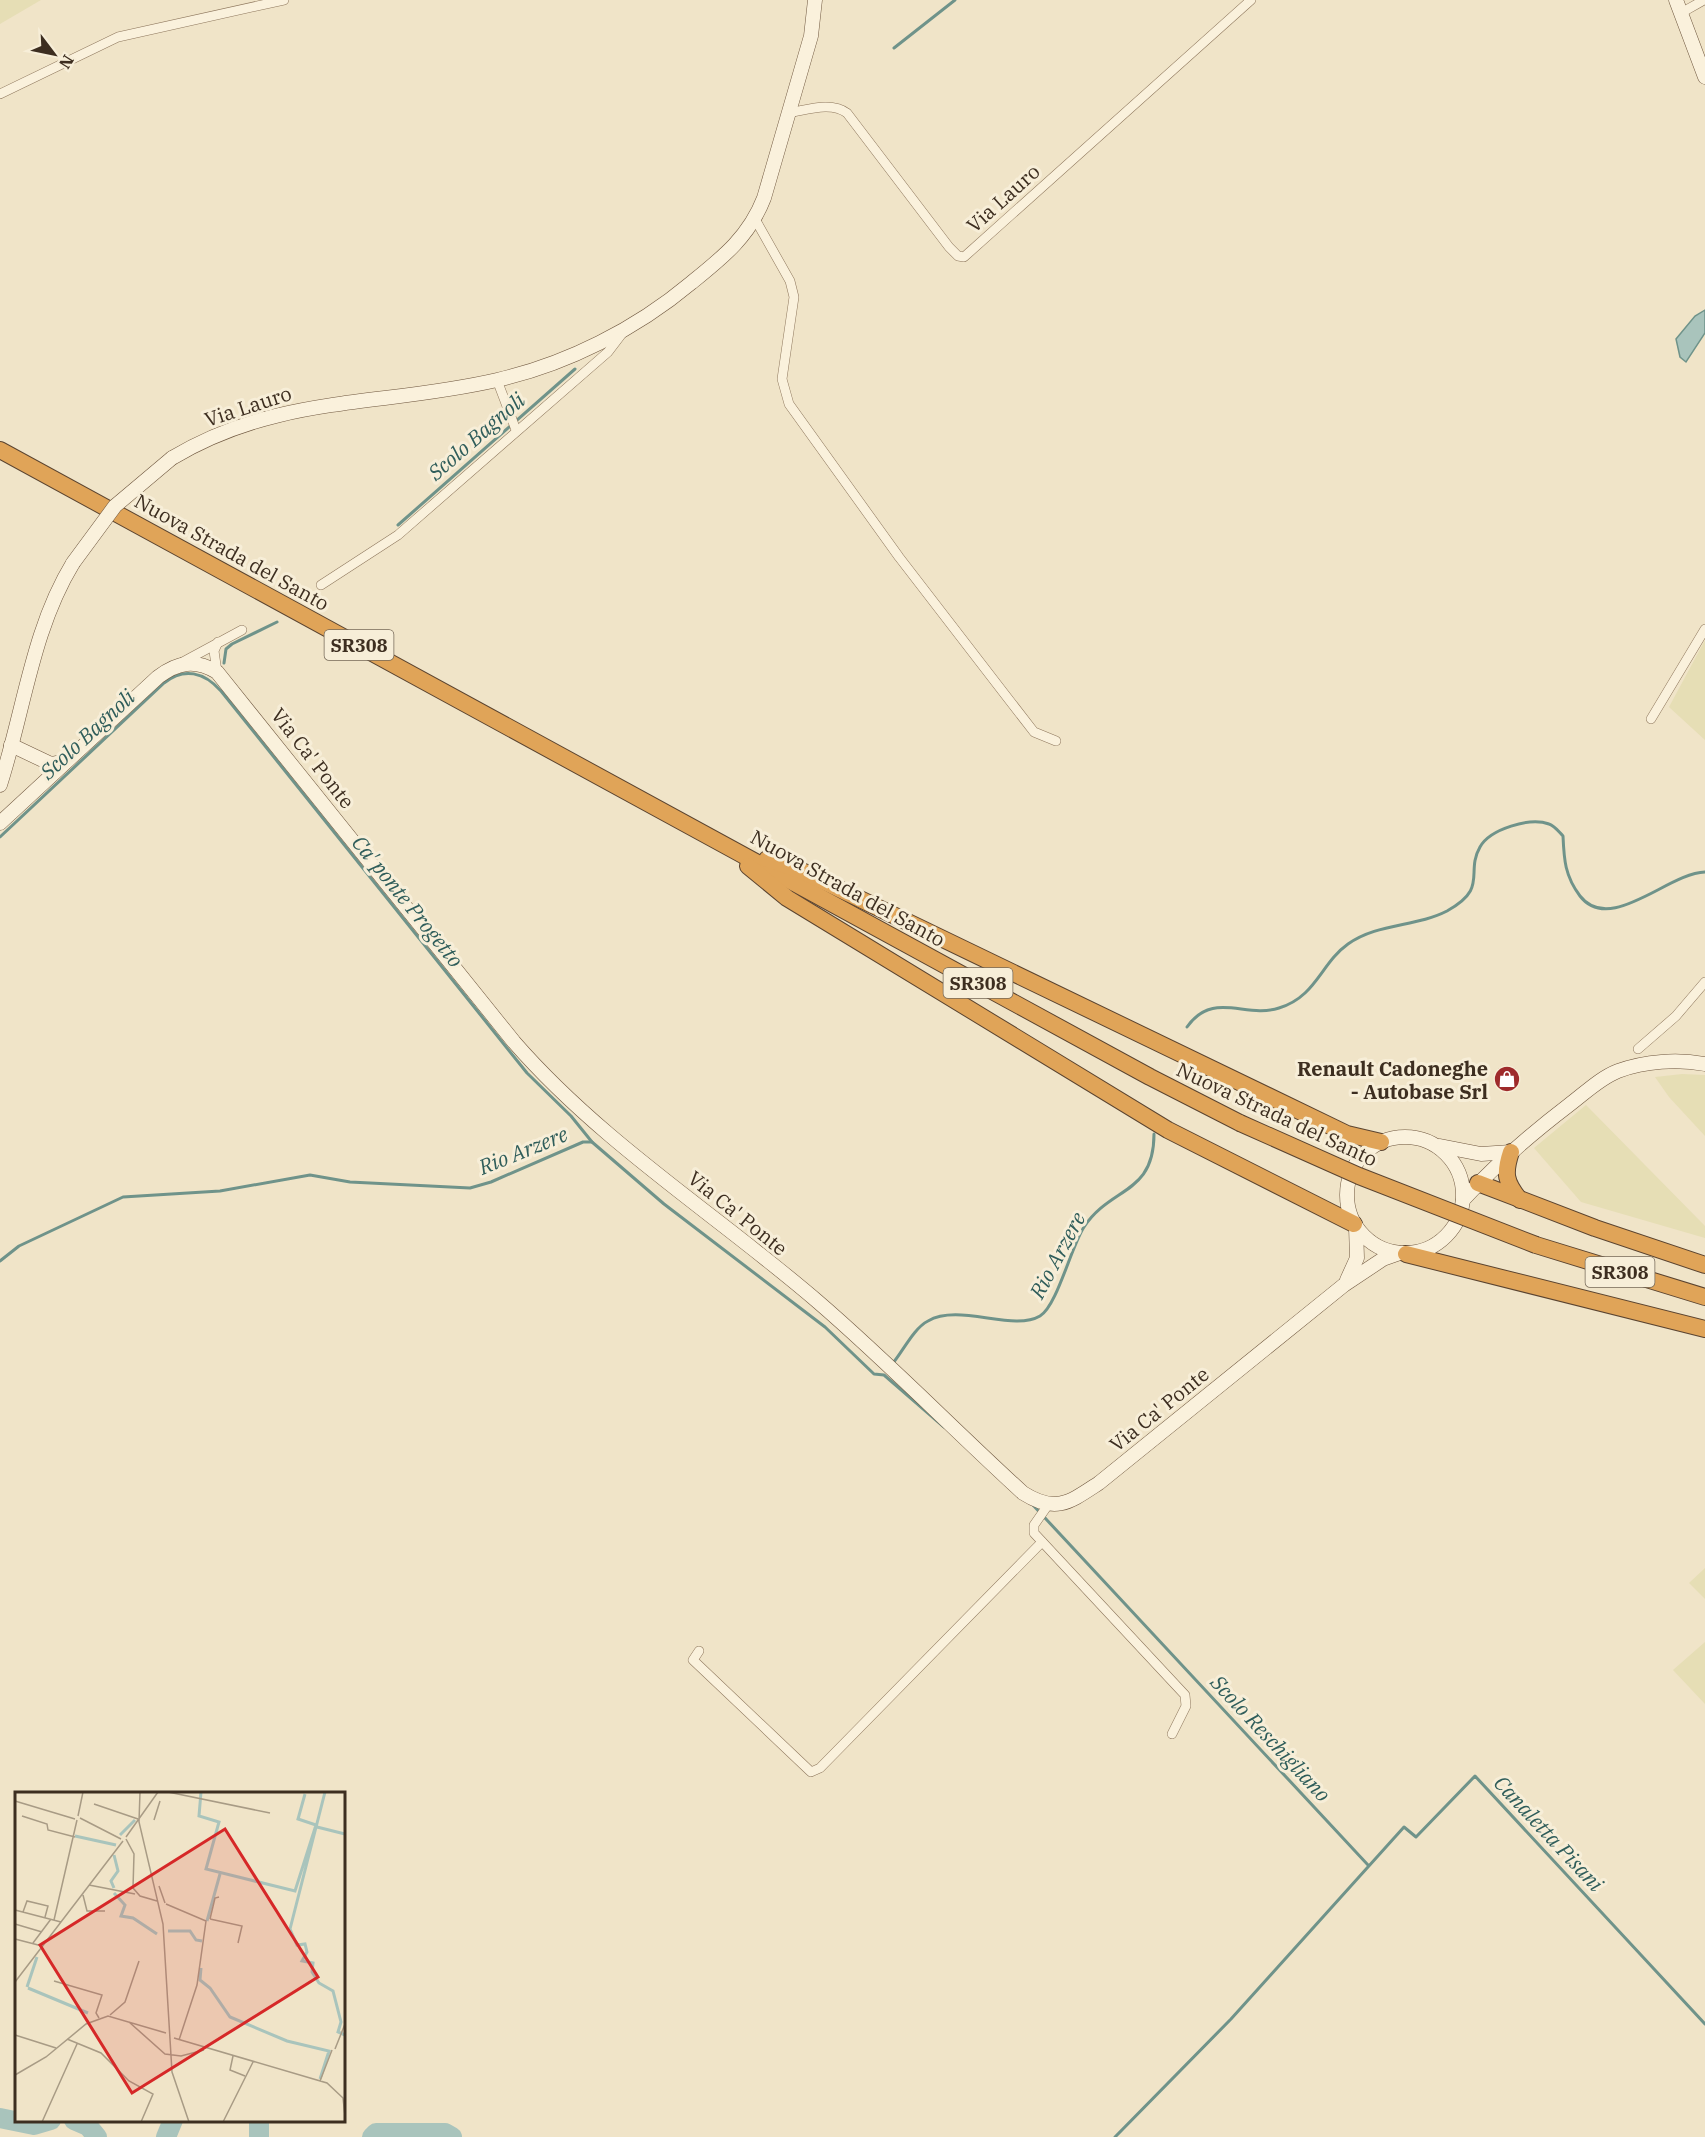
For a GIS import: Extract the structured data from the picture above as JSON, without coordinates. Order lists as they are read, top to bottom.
{
  "streets": {
    "highway": ["Nuova Strada del Santo", "SR308"],
    "street": ["Via Lauro", "Via Ca' Ponte"]
  },
  "water": [
    "Scolo Bagnoli",
    "Ca' ponte Progetto",
    "Rio Arzere",
    "Scolo Reschigliano",
    "Canaletta Pisani"
  ],
  "places": {
    "shop": ["Renault Cadoneghe - Autobase Srl"]
  },
  "north": "bottom right"
}
